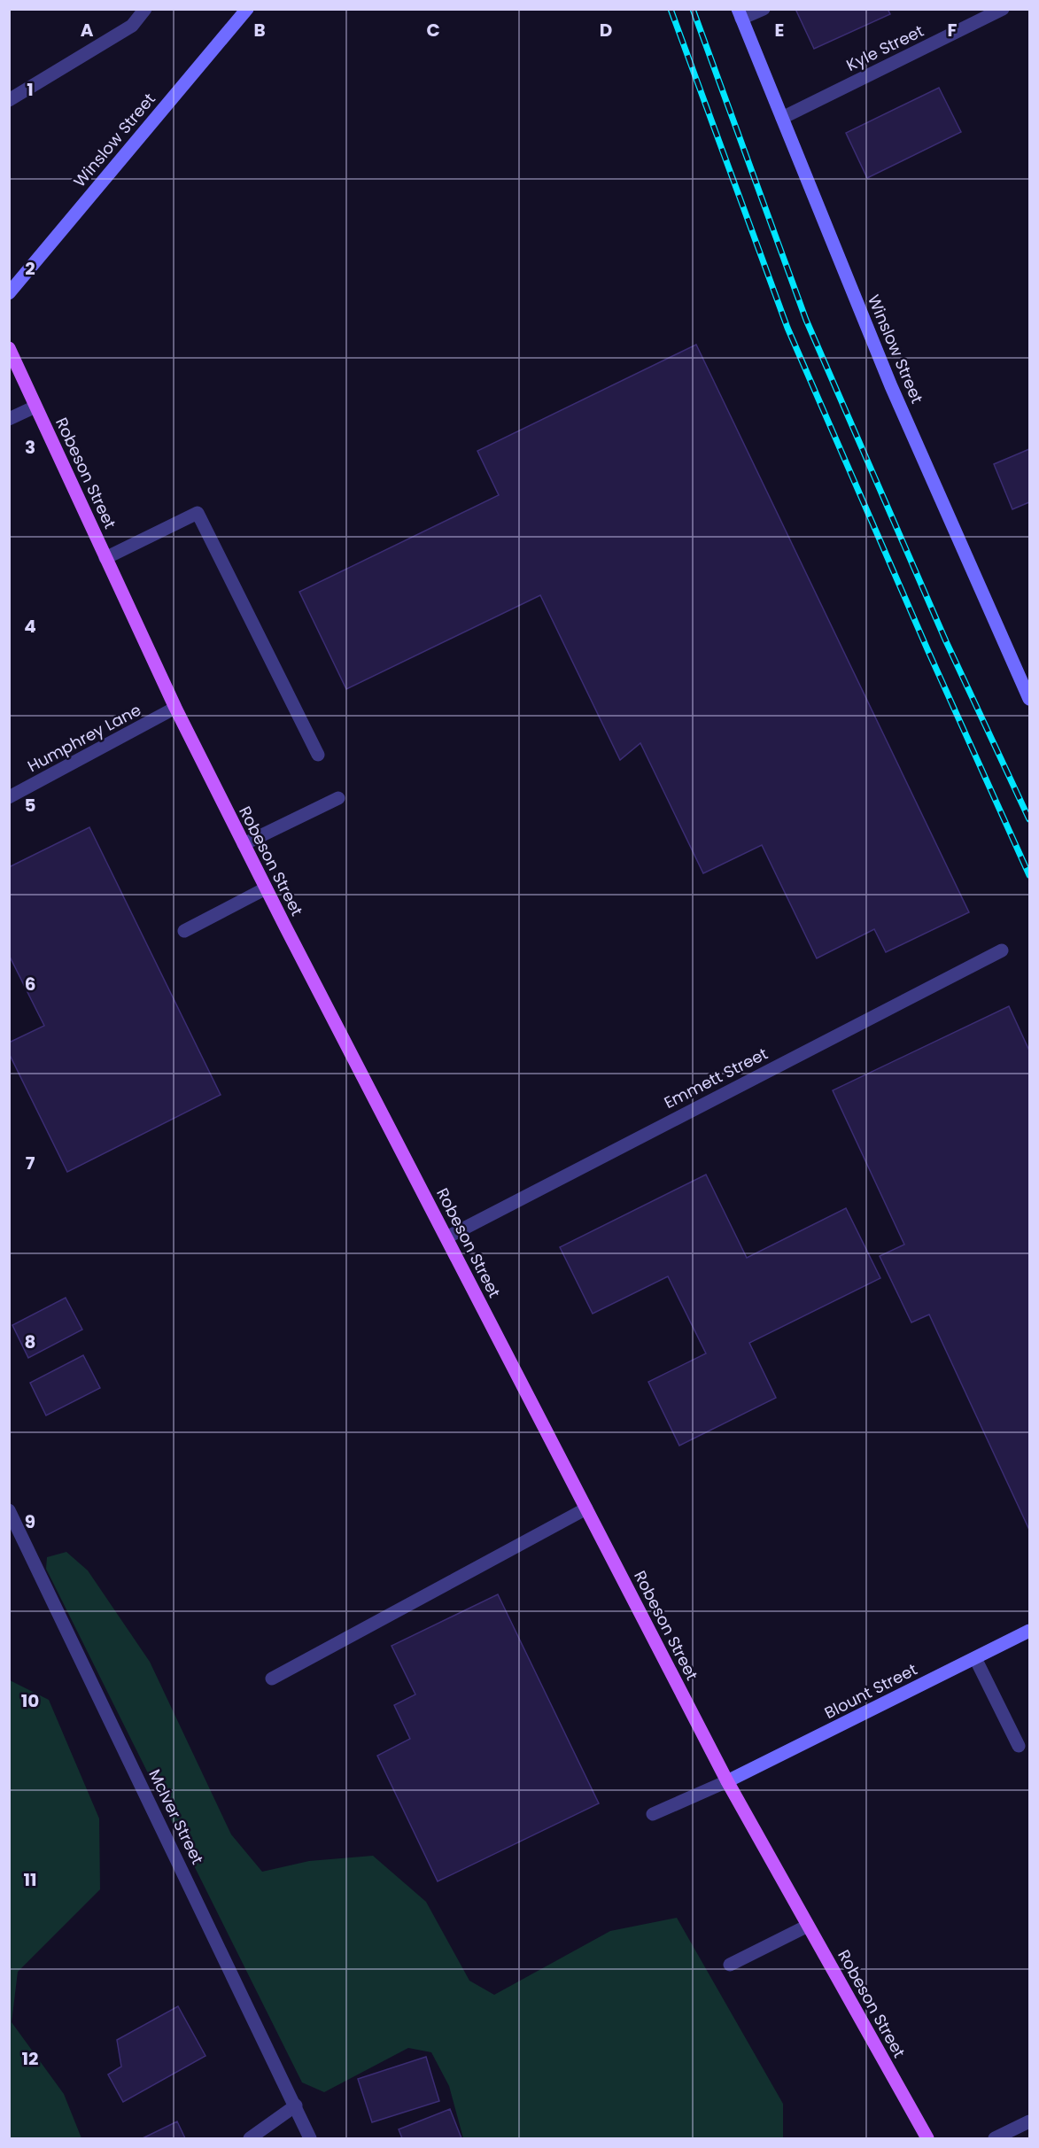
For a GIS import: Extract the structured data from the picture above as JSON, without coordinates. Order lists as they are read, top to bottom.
{
  "streets": {
    "main road": ["Robeson Street"],
    "street": [
      "Kyle Street",
      "Winslow Street",
      "Humphrey Lane",
      "Emmett Street",
      "Blount Street",
      "McIver Street"
    ]
  },
  "crossings": [
    ["Kyle Street", "Winslow Street"],
    ["Robeson Street", "Humphrey Lane"],
    ["Robeson Street", "Emmett Street"],
    ["Robeson Street", "Blount Street"]
  ],
  "grid": {
    "columns": [
      "A",
      "B",
      "C",
      "D",
      "E",
      "F"
    ],
    "rows": [
      "1",
      "2",
      "3",
      "4",
      "5",
      "6",
      "7",
      "8",
      "9",
      "10",
      "11",
      "12"
    ]
  }
}
